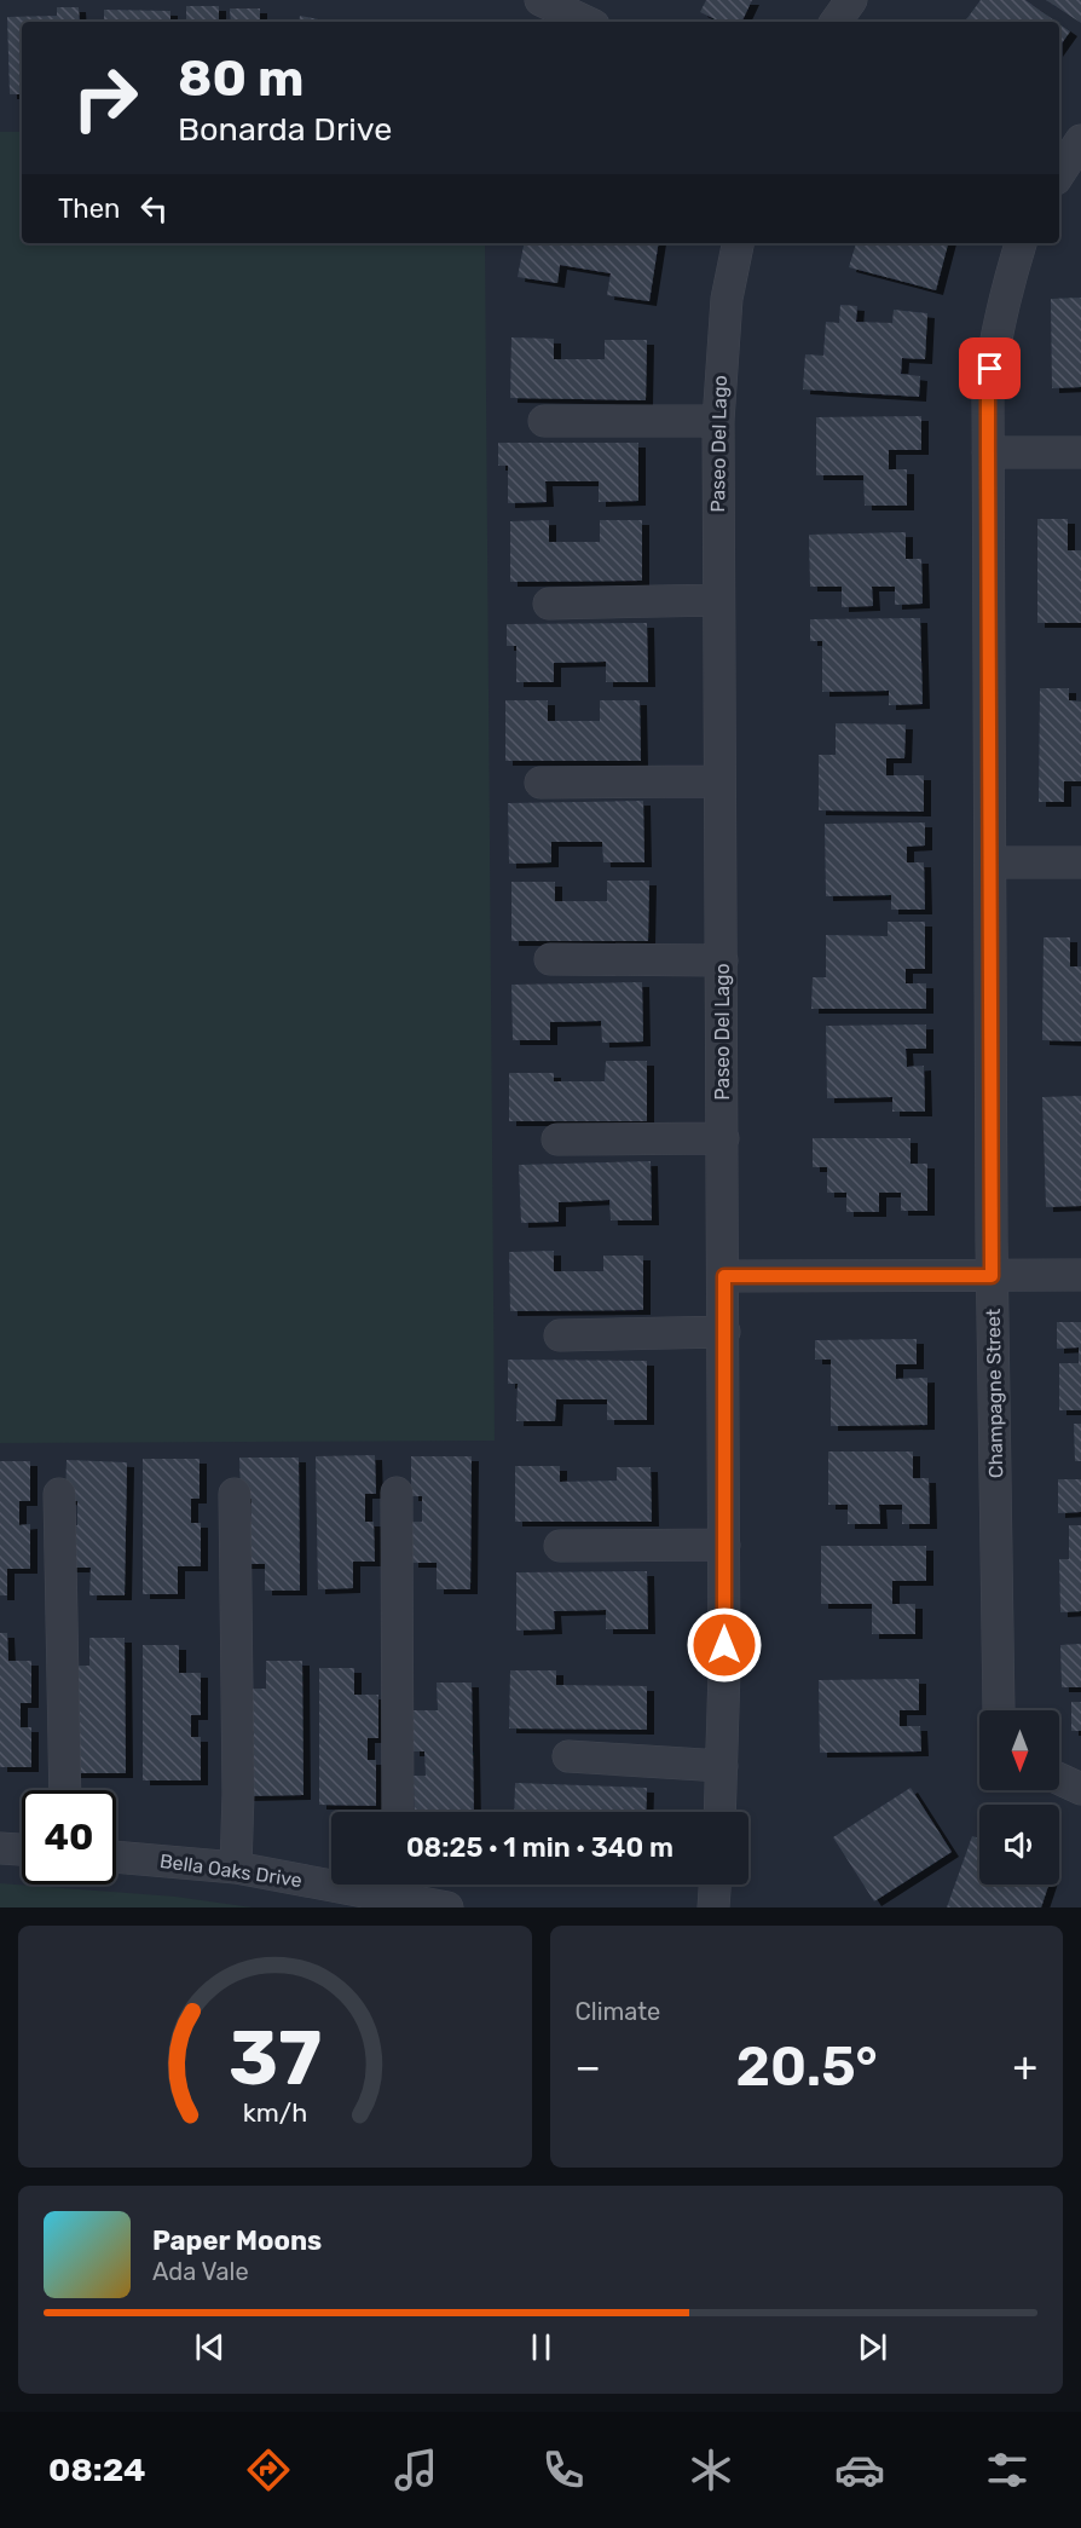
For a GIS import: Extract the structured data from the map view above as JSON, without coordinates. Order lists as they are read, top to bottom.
{
  "streets": {
    "street": ["Paseo Del Lago", "Champagne Street", "Bella Oaks Drive"]
  },
  "north": "bottom",
  "page": {
    "turn": ["80 m", "Bonarda Drive"],
    "then": "Then",
    "limit": "40",
    "trip": "08:25 · 1 min · 340 m",
    "tile": "Climate",
    "heat": ["−", "20.5°", "+"],
    "song": ["Paper Moons", "Ada Vale"],
    "tabs": "08:24",
    "gauge": ["37", "km/h"]
  }
}
